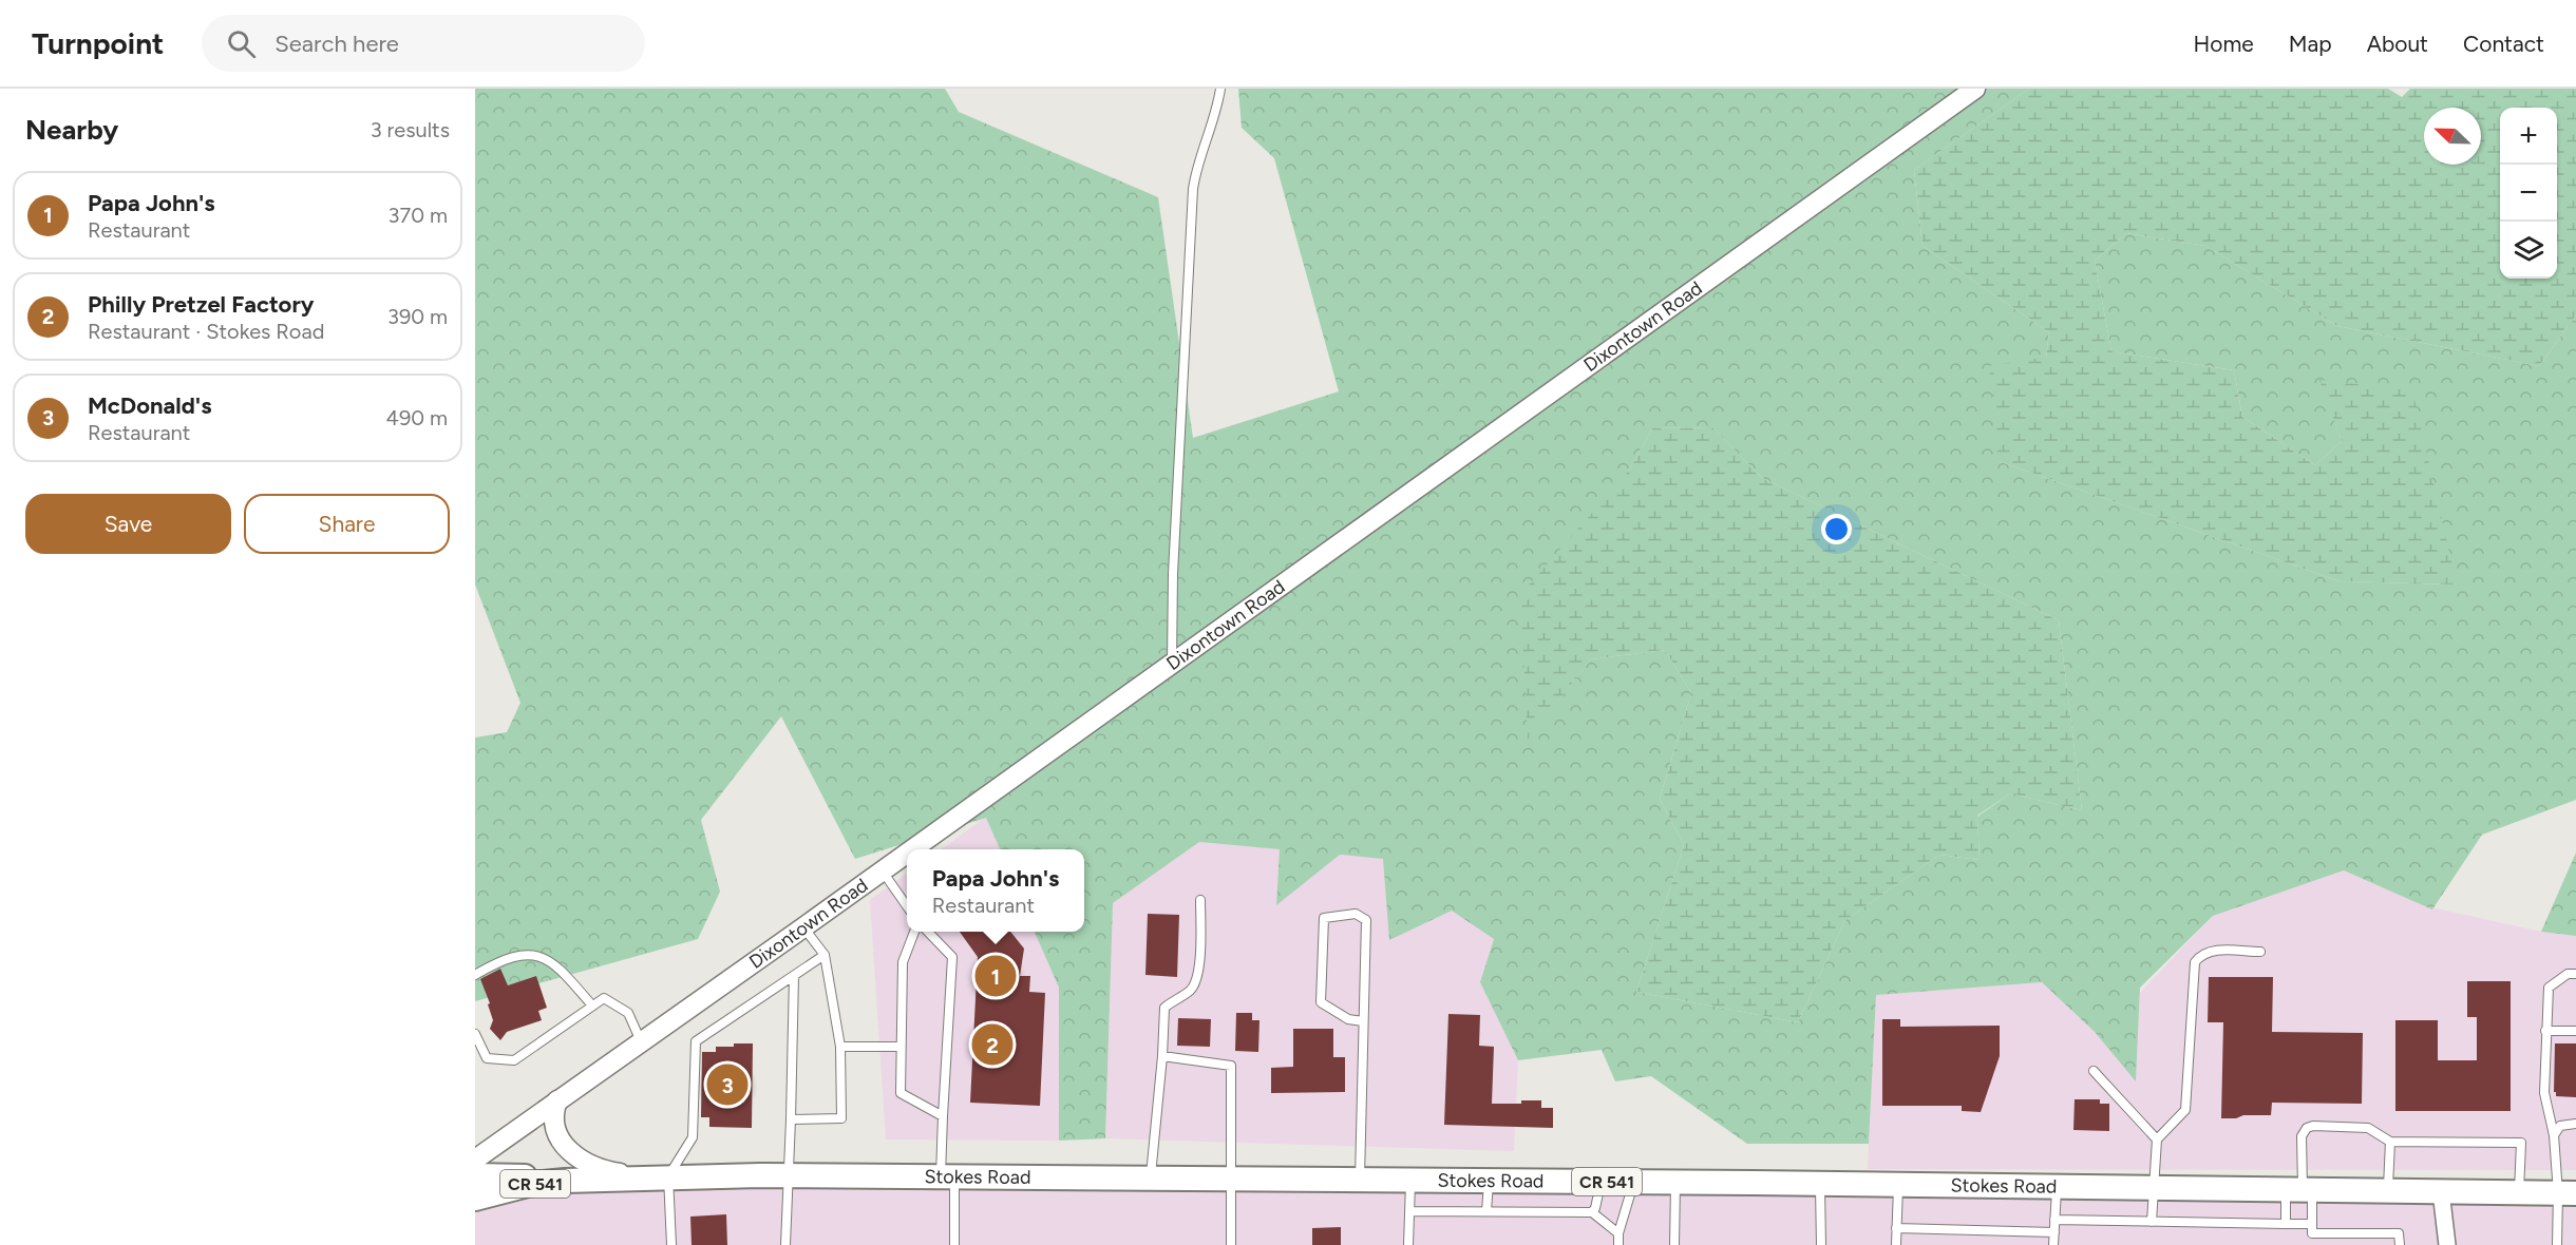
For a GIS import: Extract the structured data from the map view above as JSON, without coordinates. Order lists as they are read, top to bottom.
{
  "streets": {
    "main road": ["Stokes Road", "CR 541"],
    "street": ["Dixontown Road"]
  },
  "north": "top left",
  "page": {
    "header": "Turnpoint",
    "search": "Search here",
    "nav": [
      "Home",
      "Map",
      "About",
      "Contact"
    ],
    "heading": ["Nearby", "3 results"],
    "map_buttons": ["+", "−"],
    "list": [
      {
        "mark": "1",
        "name": "Papa John's",
        "note": "Restaurant",
        "value": "370 m"
      },
      {
        "mark": "2",
        "name": "Philly Pretzel Factory",
        "note": "Restaurant · Stokes Road",
        "value": "390 m"
      },
      {
        "mark": "3",
        "name": "McDonald's",
        "note": "Restaurant",
        "value": "490 m"
      }
    ],
    "buttons": ["Save", "Share"],
    "popup": ["Papa John's", "Restaurant"],
    "pins": ["1", "2", "3"]
  }
}
